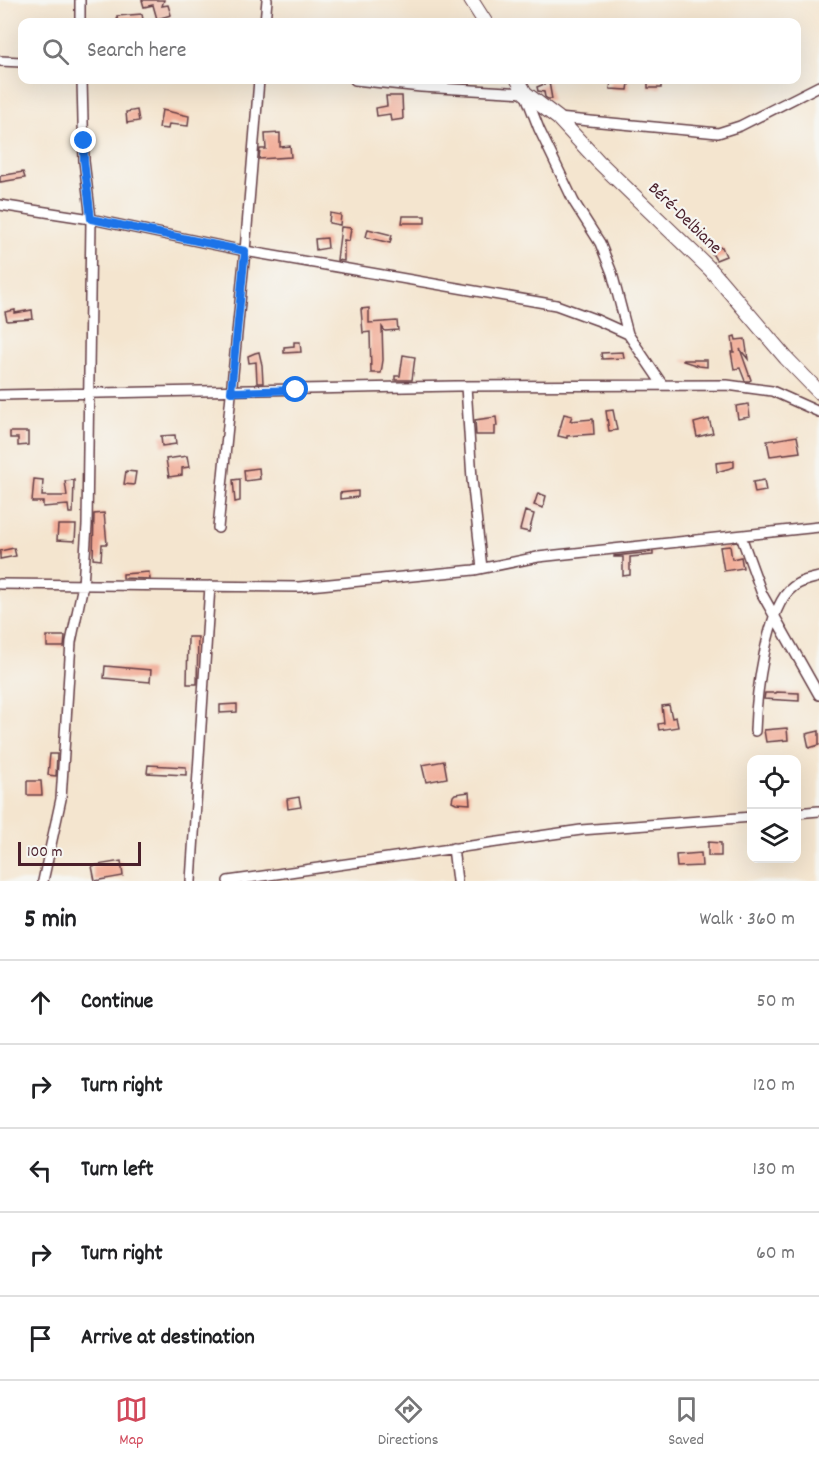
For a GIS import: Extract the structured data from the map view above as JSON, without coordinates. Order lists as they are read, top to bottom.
{
  "streets": {
    "street": ["Béré-Delbiane"]
  },
  "scale_bar": "100 m",
  "page": {
    "search": "Search here",
    "scale": "100 m",
    "heading": ["5 min", "Walk · 360 m"],
    "list": [
      ["Continue", "50 m"],
      ["Turn right", "120 m"],
      ["Turn left", "130 m"],
      ["Turn right", "60 m"],
      "Arrive at destination"
    ],
    "nav": ["Map", "Directions", "Saved"]
  }
}
